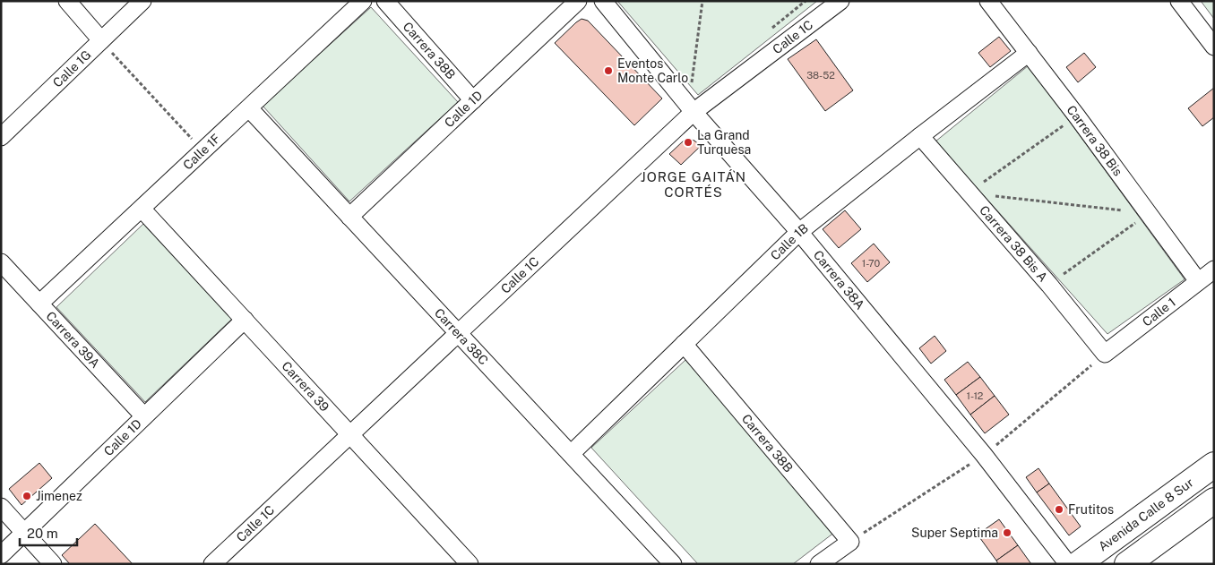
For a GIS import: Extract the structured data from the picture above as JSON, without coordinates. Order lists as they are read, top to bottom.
{
  "streets": {
    "main road": ["Avenida Calle 8 Sur"],
    "street": [
      "Calle 1C",
      "Carrera 38B",
      "Calle 1G",
      "Calle 1D",
      "Carrera 38 Bis",
      "Calle 1F",
      "Calle 1B",
      "Carrera 38 Bis A",
      "Carrera 38A",
      "Calle 1",
      "Carrera 38C",
      "Carrera 39A",
      "Carrera 39"
    ]
  },
  "crossings": [
    ["Calle 1C", "Carrera 38A"],
    ["Calle 1C", "Carrera 38C"],
    ["Calle 1C", "Carrera 39"],
    ["Carrera 38B", "Calle 1D"],
    ["Carrera 38B", "Calle 1B"],
    ["Calle 1D", "Carrera 38C"],
    ["Calle 1D", "Carrera 39A"],
    ["Calle 1D", "Carrera 39"],
    ["Carrera 38 Bis", "Calle 1B"],
    ["Carrera 38 Bis", "Calle 1"],
    ["Calle 1F", "Carrera 38C"],
    ["Calle 1F", "Carrera 39A"],
    ["Calle 1F", "Carrera 39"],
    ["Calle 1B", "Carrera 38 Bis A"],
    ["Calle 1B", "Carrera 38A"],
    ["Calle 1B", "Carrera 38C"],
    ["Carrera 38 Bis A", "Calle 1"]
  ],
  "districts": ["JORGE GAITÁN CORTÉS"],
  "places": [
    "Eventos Monte Carlo",
    "La Grand Turquesa",
    "Jimenez",
    "Frutitos",
    "Super Septima"
  ],
  "house_numbers": ["38-52", "1-70", "1-12"],
  "scale_bar": "20 m"
}
